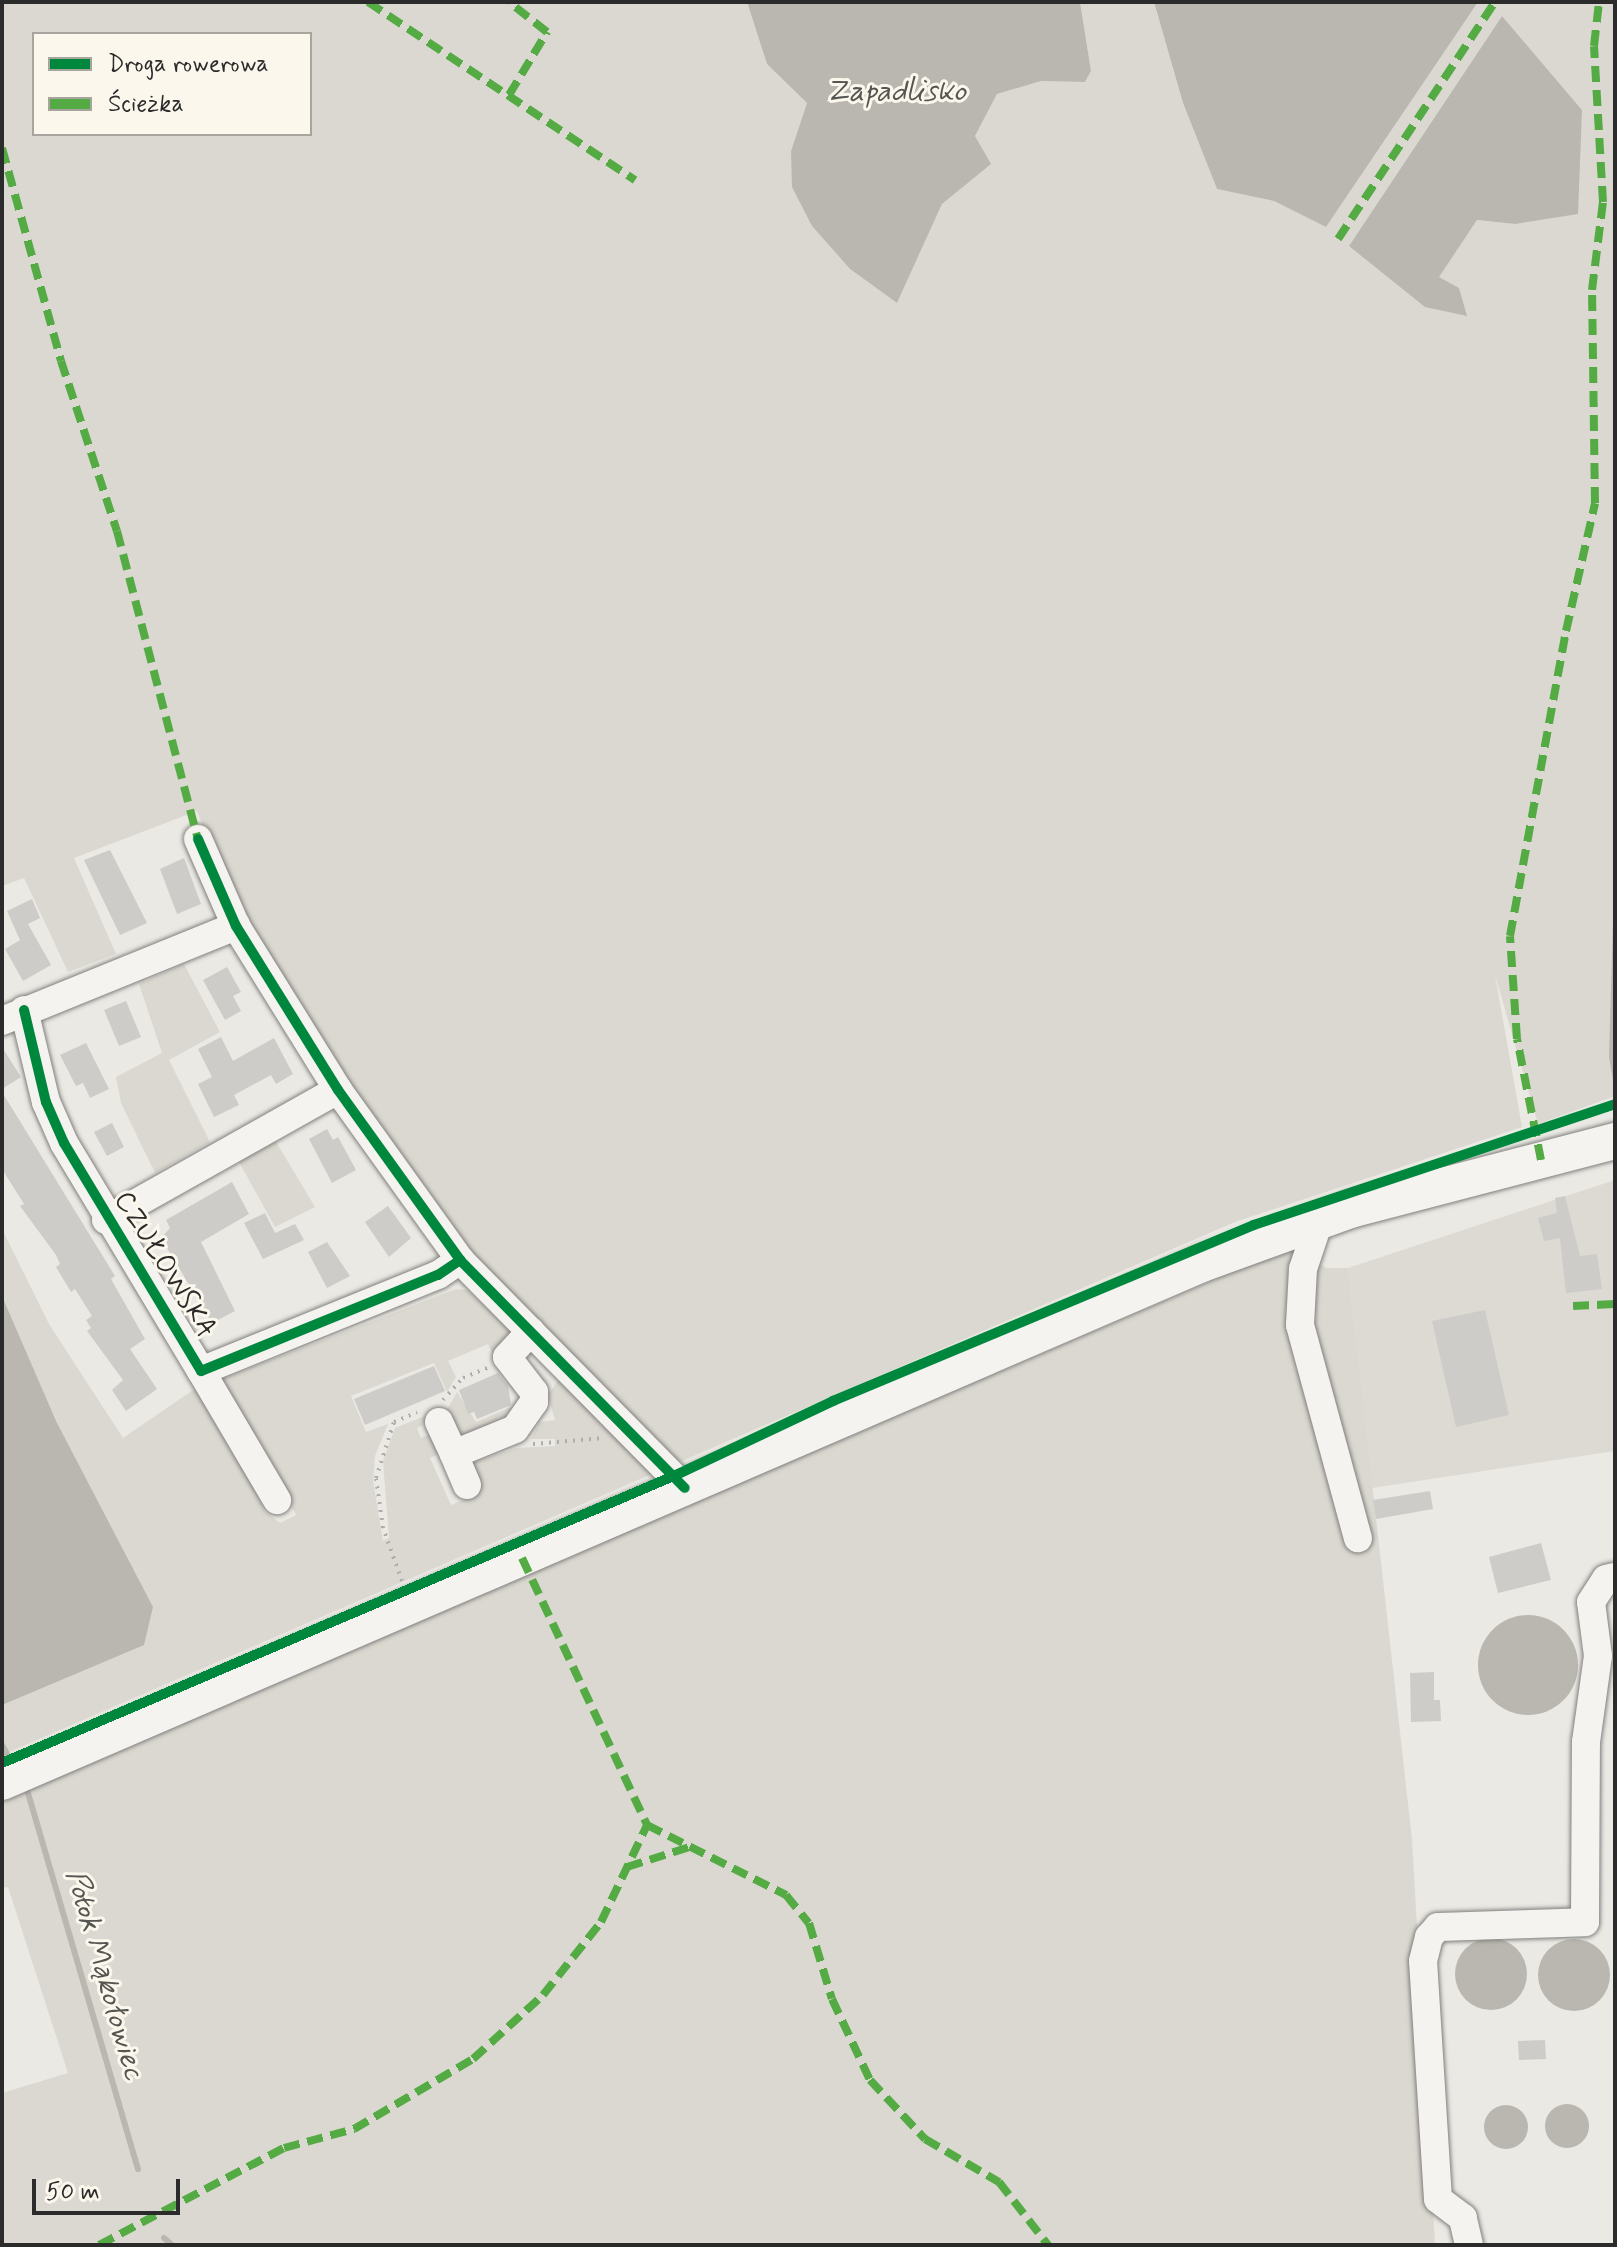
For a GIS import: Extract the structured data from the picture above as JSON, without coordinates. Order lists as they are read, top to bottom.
{
  "streets": {
    "street": ["CZUŁOWSKA"]
  },
  "water": ["Zapadlisko", "Potok Mąkołowiec"],
  "legend": ["Droga rowerowa", "Ścieżka"],
  "scale_bar": "50 m"
}
